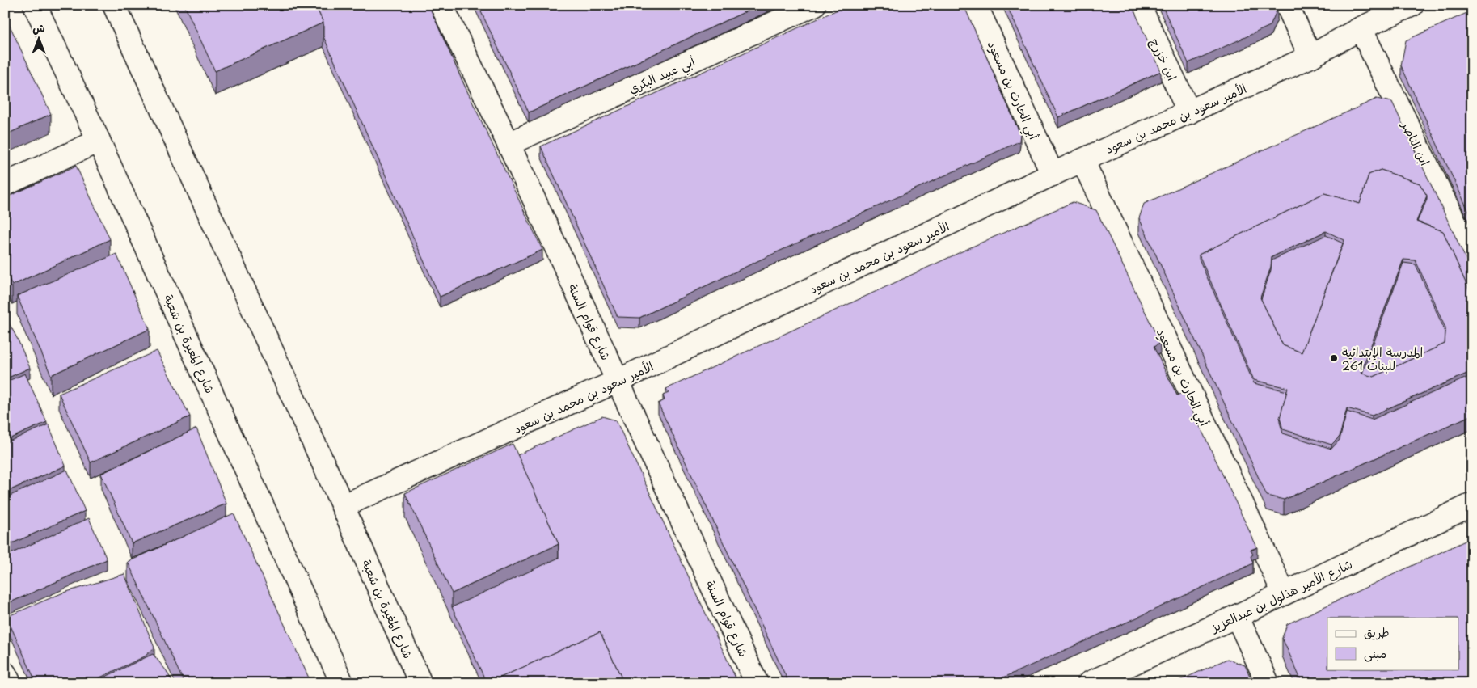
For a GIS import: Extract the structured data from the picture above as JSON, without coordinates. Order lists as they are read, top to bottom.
{
  "streets": {
    "street": [
      "ابن خزرج",
      "أبي عبيد البكري",
      "أبي الحارث بن مسعود",
      "الأمير سعود بن محمد بن سعود",
      "ابن الناصر",
      "شارع قوام السنة",
      "شارع المغيرة بن شعبة",
      "شارع الأمير هذلول بن عبدالعزيز"
    ]
  },
  "crossings": [
    ["ابن خزرج", "الأمير سعود بن محمد بن سعود"],
    ["أبي عبيد البكري", "شارع قوام السنة"],
    ["أبي الحارث بن مسعود", "الأمير سعود بن محمد بن سعود"],
    ["أبي الحارث بن مسعود", "شارع الأمير هذلول بن عبدالعزيز"],
    ["الأمير سعود بن محمد بن سعود", "ابن الناصر"],
    ["الأمير سعود بن محمد بن سعود", "شارع قوام السنة"],
    ["الأمير سعود بن محمد بن سعود", "شارع المغيرة بن شعبة"]
  ],
  "places": ["المدرسة الإبتدائية 261 للبنات"],
  "legend": ["طريق", "مبنى"],
  "north": "top"
}
